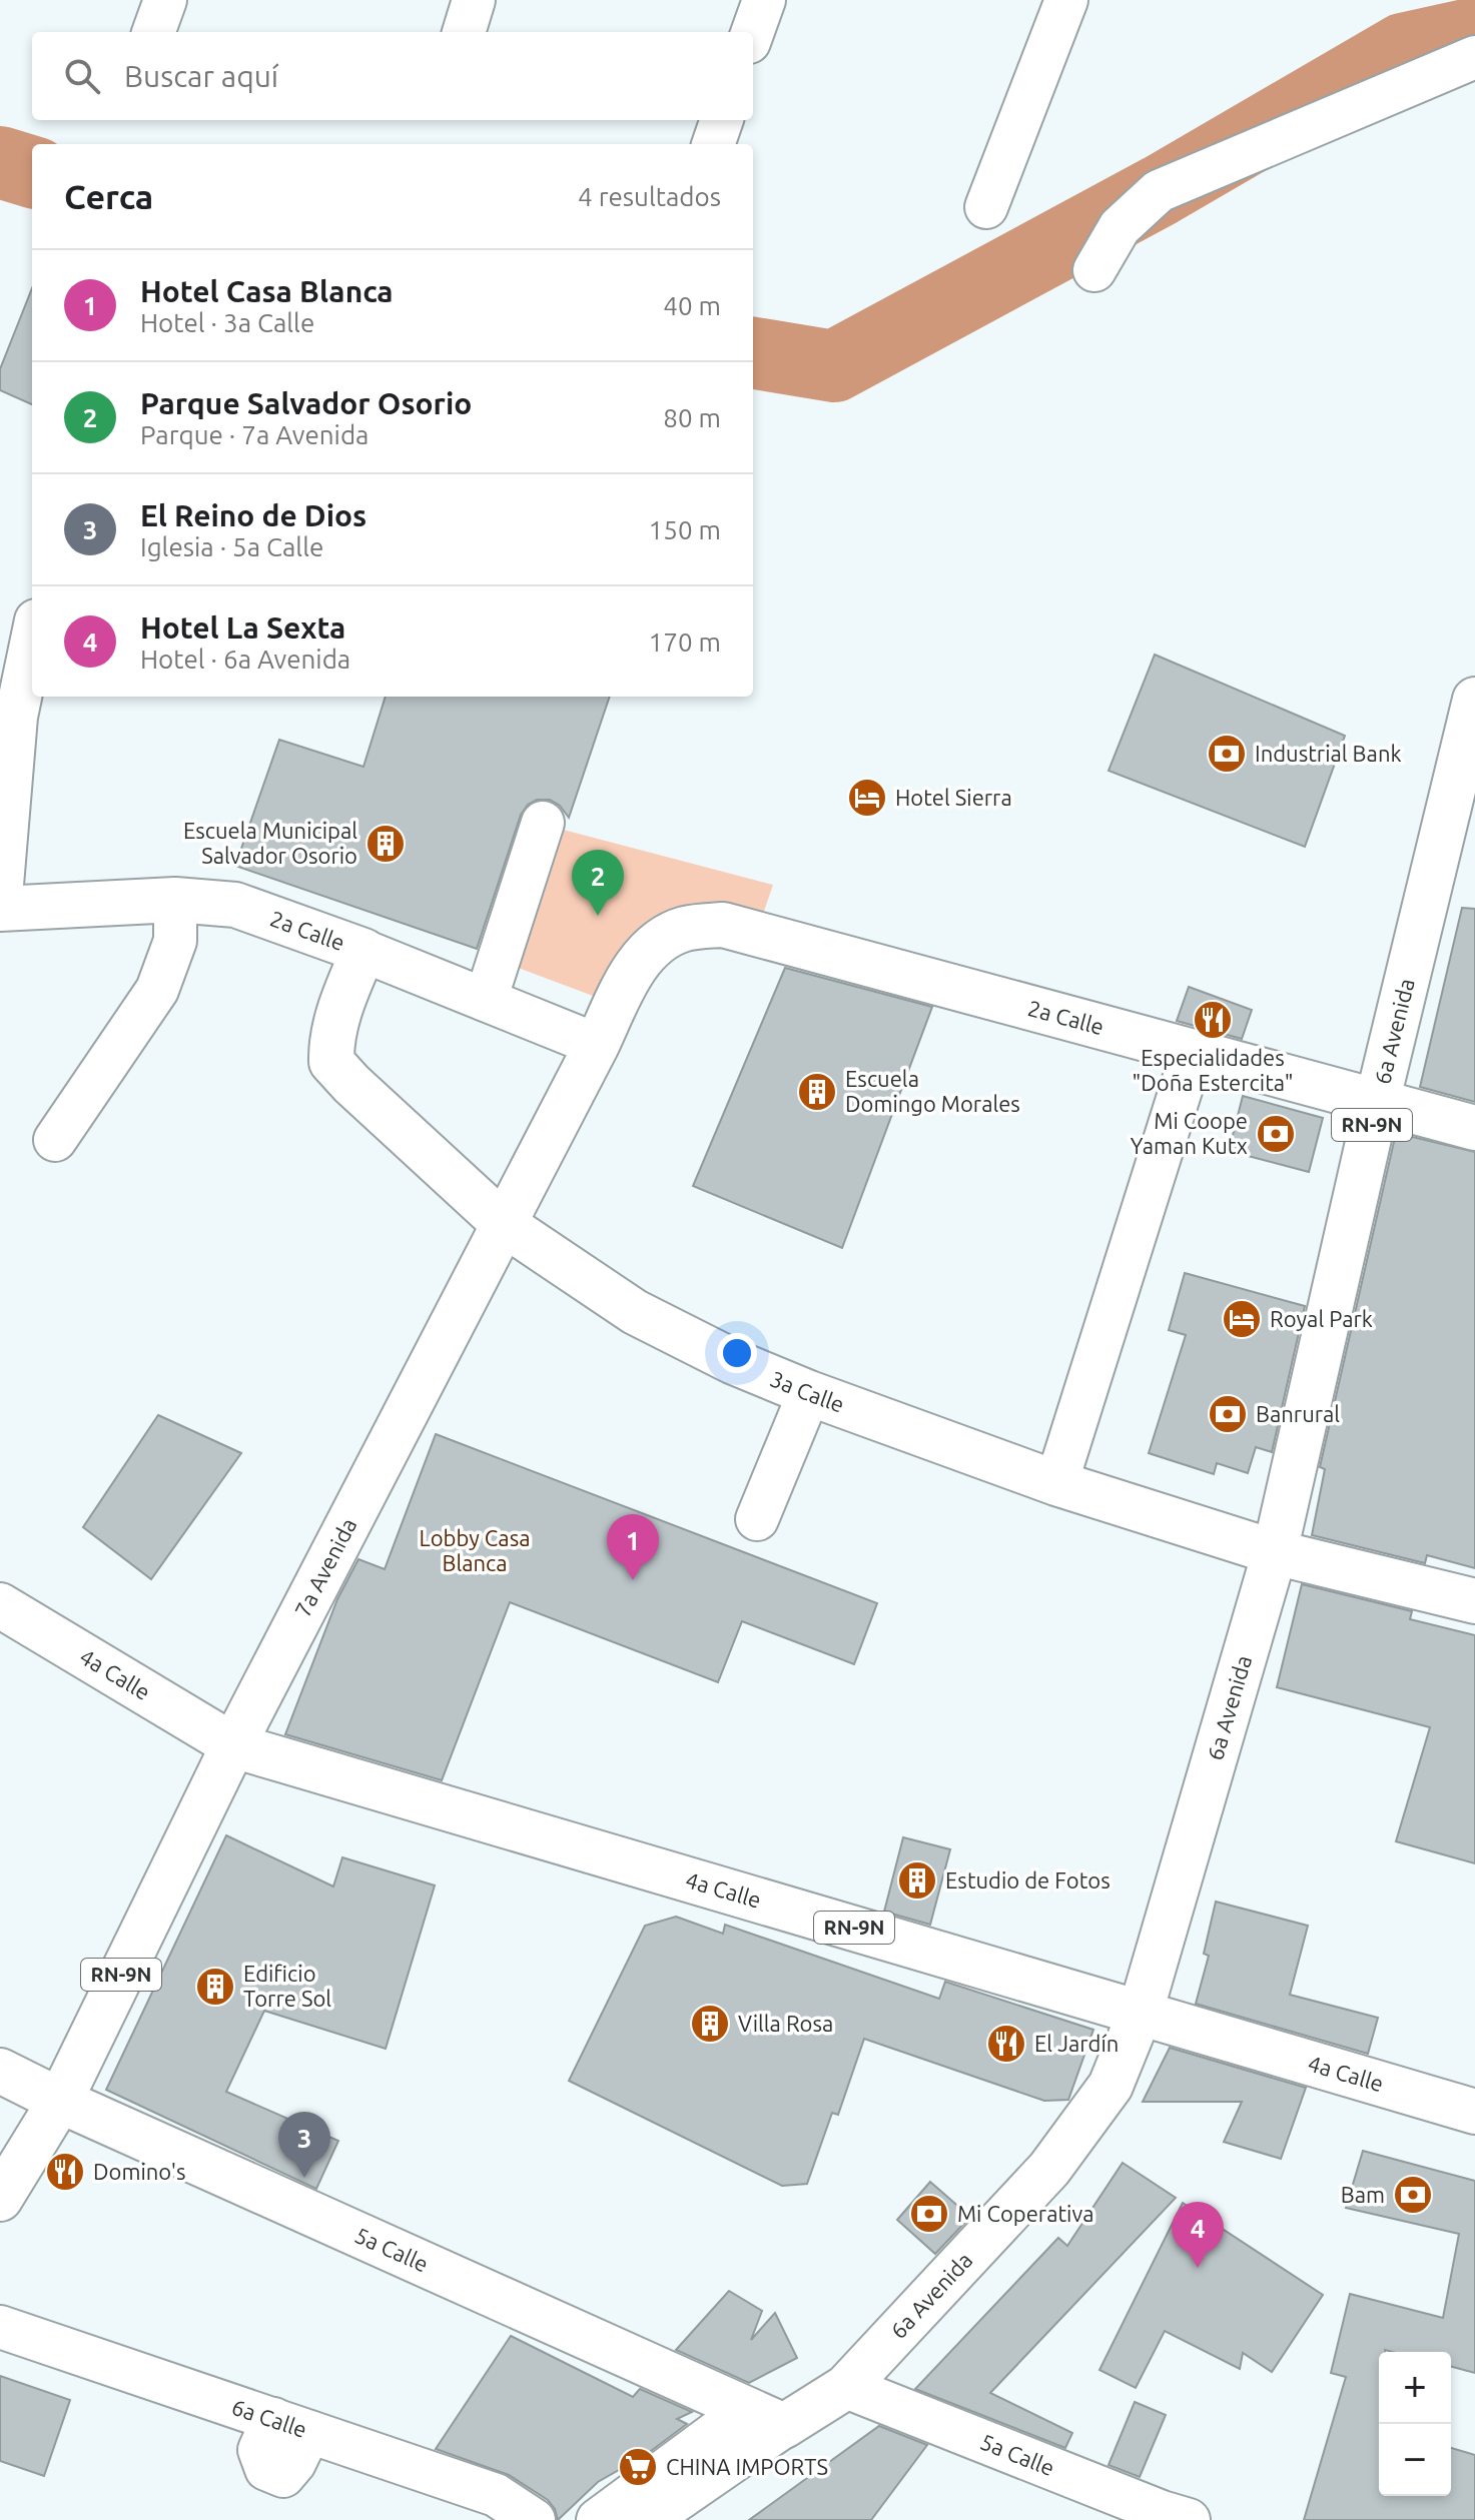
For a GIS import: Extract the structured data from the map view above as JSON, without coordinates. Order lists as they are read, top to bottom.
{
  "streets": {
    "main road": [
      "2a Calle",
      "6a Avenida",
      "RN-9N",
      "3a Calle",
      "7a Avenida",
      "4a Calle",
      "5a Calle"
    ],
    "street": ["6a Calle"]
  },
  "crossings": [
    ["2a Calle", "6a Avenida"],
    ["2a Calle", "3a Calle"],
    ["2a Calle", "7a Avenida"],
    ["6a Avenida", "3a Calle"],
    ["6a Avenida", "4a Calle"],
    ["6a Avenida", "5a Calle"],
    ["3a Calle", "7a Avenida"],
    ["7a Avenida", "4a Calle"],
    ["7a Avenida", "5a Calle"]
  ],
  "parks": ["Lobby Casa Blanca"],
  "places": {
    "bank": [
      "Industrial Bank",
      "Mi Coope Yaman Kutx",
      "Banrural",
      "Bam",
      "Mi Coperativa"
    ],
    "hotel": ["Hotel Sierra", "Royal Park"],
    "building": [
      "Escuela Municipal Salvador Osorio",
      "Escuela Domingo Morales",
      "Estudio de Fotos",
      "Edificio Torre Sol",
      "Villa Rosa"
    ],
    "restaurant": ["Especialidades \"Doña Estercita\"", "El Jardín", "Domino's"],
    "supermarket": ["CHINA IMPORTS"]
  },
  "page": {
    "search": "Buscar aquí",
    "heading": ["Cerca", "4 resultados"],
    "list": [
      {
        "mark": "1",
        "name": "Hotel Casa Blanca",
        "note": "Hotel · 3a Calle",
        "value": "40 m"
      },
      {
        "mark": "2",
        "name": "Parque Salvador Osorio",
        "note": "Parque · 7a Avenida",
        "value": "80 m"
      },
      {
        "mark": "3",
        "name": "El Reino de Dios",
        "note": "Iglesia · 5a Calle",
        "value": "150 m"
      },
      {
        "mark": "4",
        "name": "Hotel La Sexta",
        "note": "Hotel · 6a Avenida",
        "value": "170 m"
      }
    ],
    "pins": [
      "2",
      "1",
      "3",
      "4"
    ],
    "map_buttons": ["+", "−"]
  }
}
